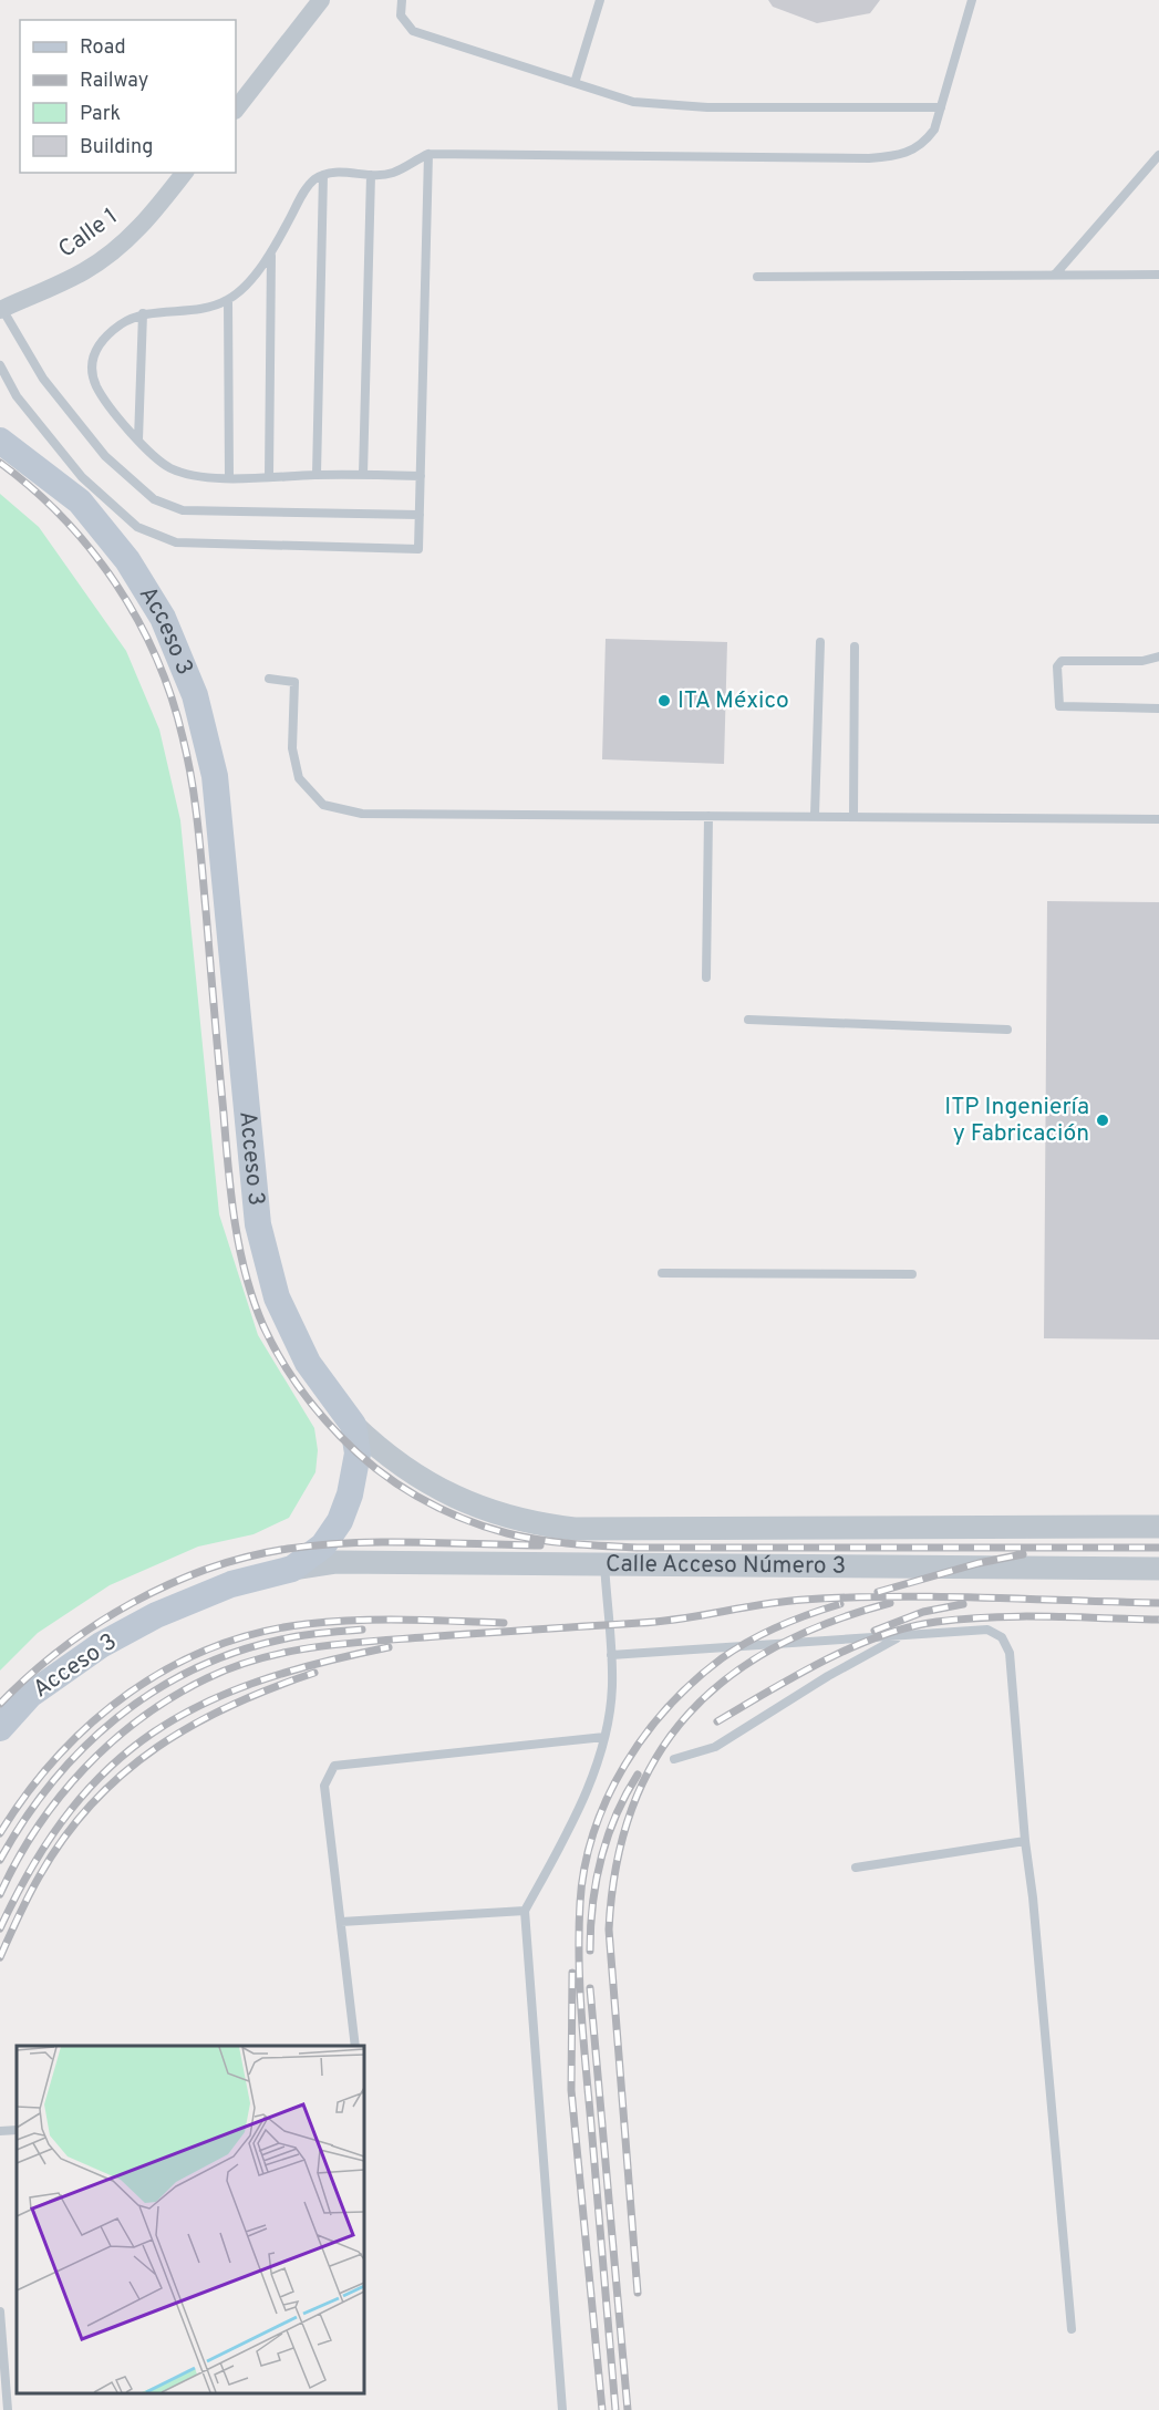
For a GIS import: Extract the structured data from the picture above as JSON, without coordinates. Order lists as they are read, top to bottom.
{
  "streets": {
    "main road": ["Acceso 3"],
    "street": ["Calle 1", "Calle Acceso Número 3"]
  },
  "crossings": [
    ["Acceso 3", "Calle Acceso Número 3"]
  ],
  "places": ["ITA México", "ITP Ingeniería y Fabricación"],
  "legend": [
    "Road",
    "Railway",
    "Park",
    "Building"
  ]
}
